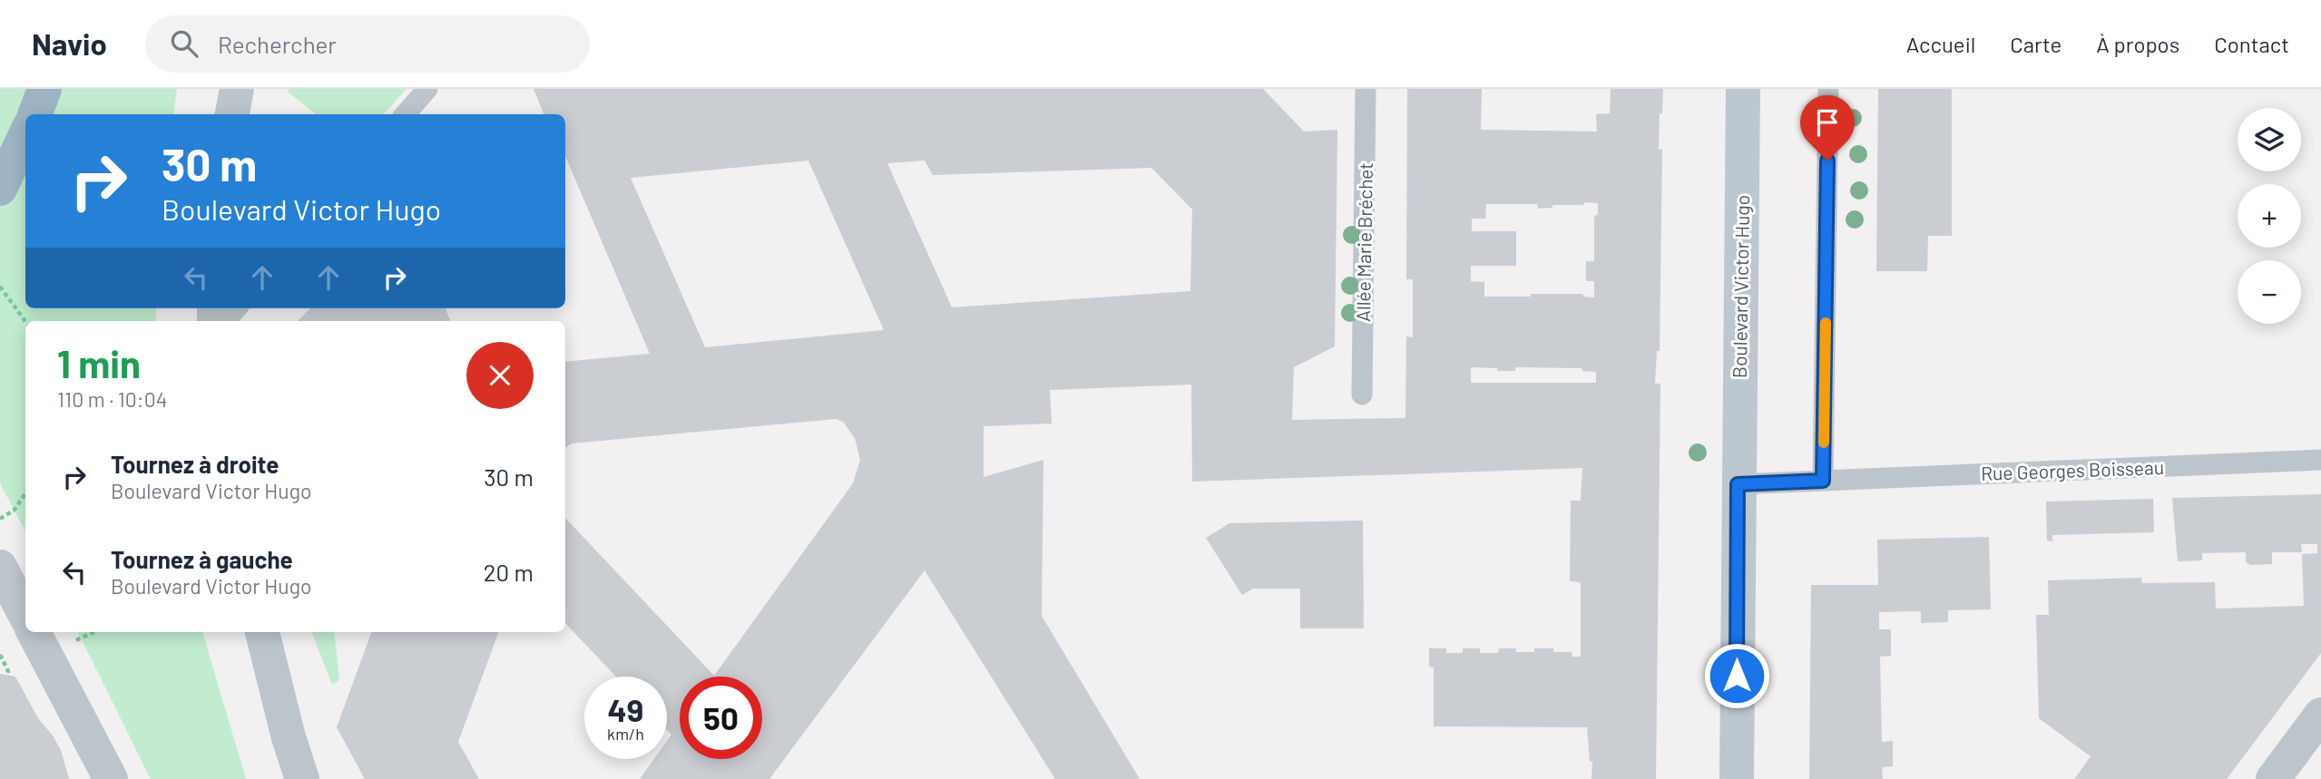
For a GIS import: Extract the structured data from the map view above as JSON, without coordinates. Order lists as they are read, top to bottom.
{
  "streets": {
    "main road": ["Boulevard Victor Hugo"],
    "lane": ["Allée Marie Bréchet", "Rue Georges Boisseau"]
  },
  "page": {
    "header": "Navio",
    "search": "Rechercher",
    "nav": [
      "Accueil",
      "Carte",
      "À propos",
      "Contact"
    ],
    "map_buttons": ["+", "−"],
    "turn": ["30 m", "Boulevard Victor Hugo"],
    "heading": ["1 min", "110 m · 10:04"],
    "list": [
      {
        "name": "Tournez à droite",
        "note": "Boulevard Victor Hugo",
        "value": "30 m"
      },
      {
        "name": "Tournez à gauche",
        "note": "Boulevard Victor Hugo",
        "value": "20 m"
      }
    ],
    "speed": "49 km/h",
    "limit": "50"
  }
}
